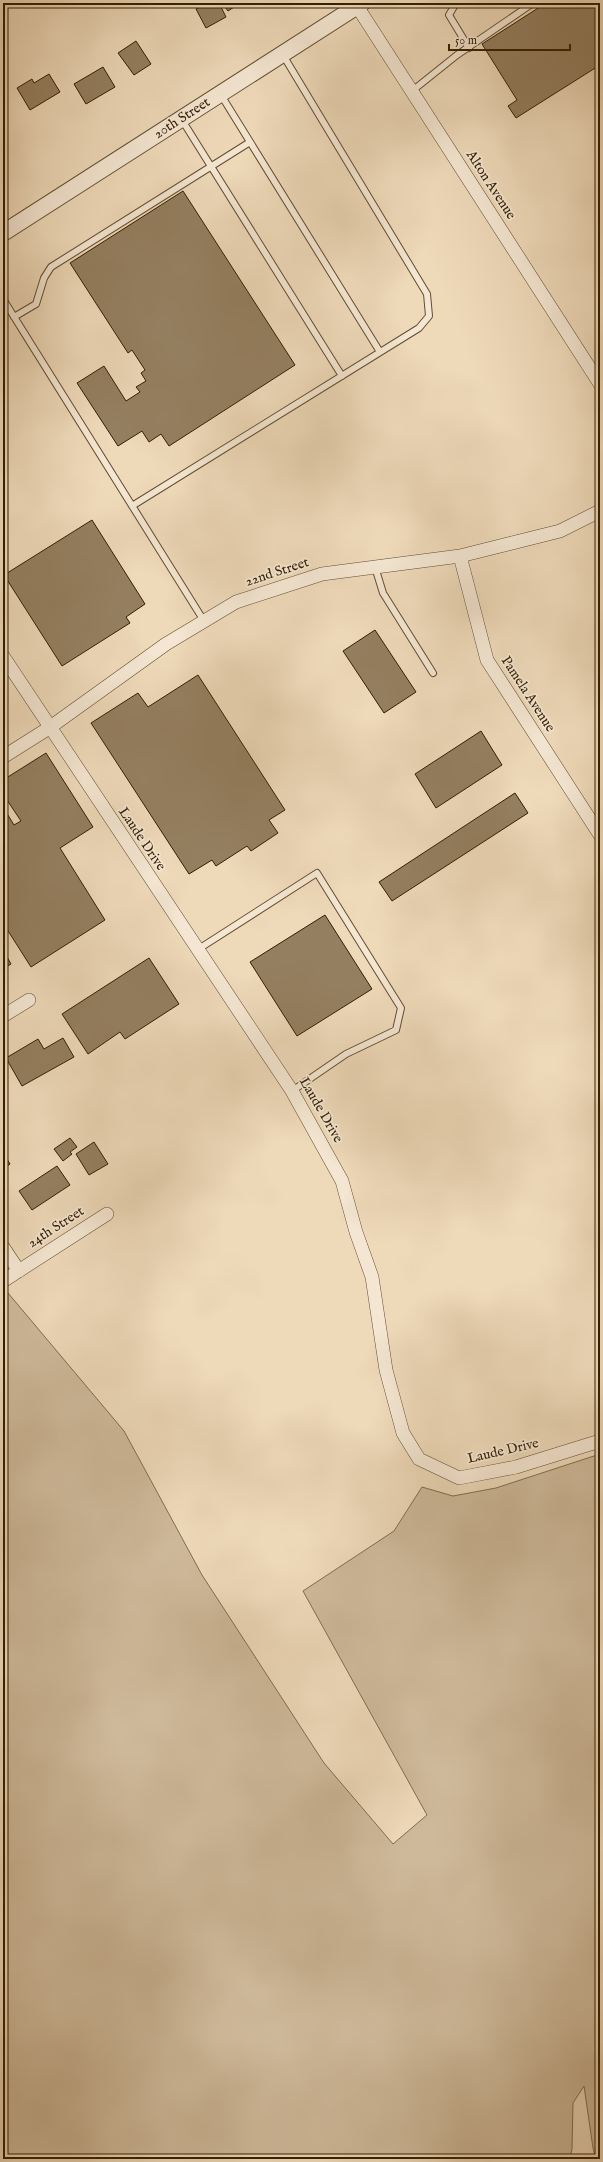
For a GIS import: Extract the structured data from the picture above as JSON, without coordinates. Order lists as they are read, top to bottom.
{
  "streets": {
    "street": [
      "20th Street",
      "Alton Avenue",
      "22nd Street",
      "Pamela Avenue",
      "Laude Drive",
      "24th Street"
    ]
  },
  "crossings": [
    ["20th Street", "Alton Avenue"],
    ["22nd Street", "Pamela Avenue"],
    ["22nd Street", "Laude Drive"]
  ],
  "scale_bar": "50 m"
}
